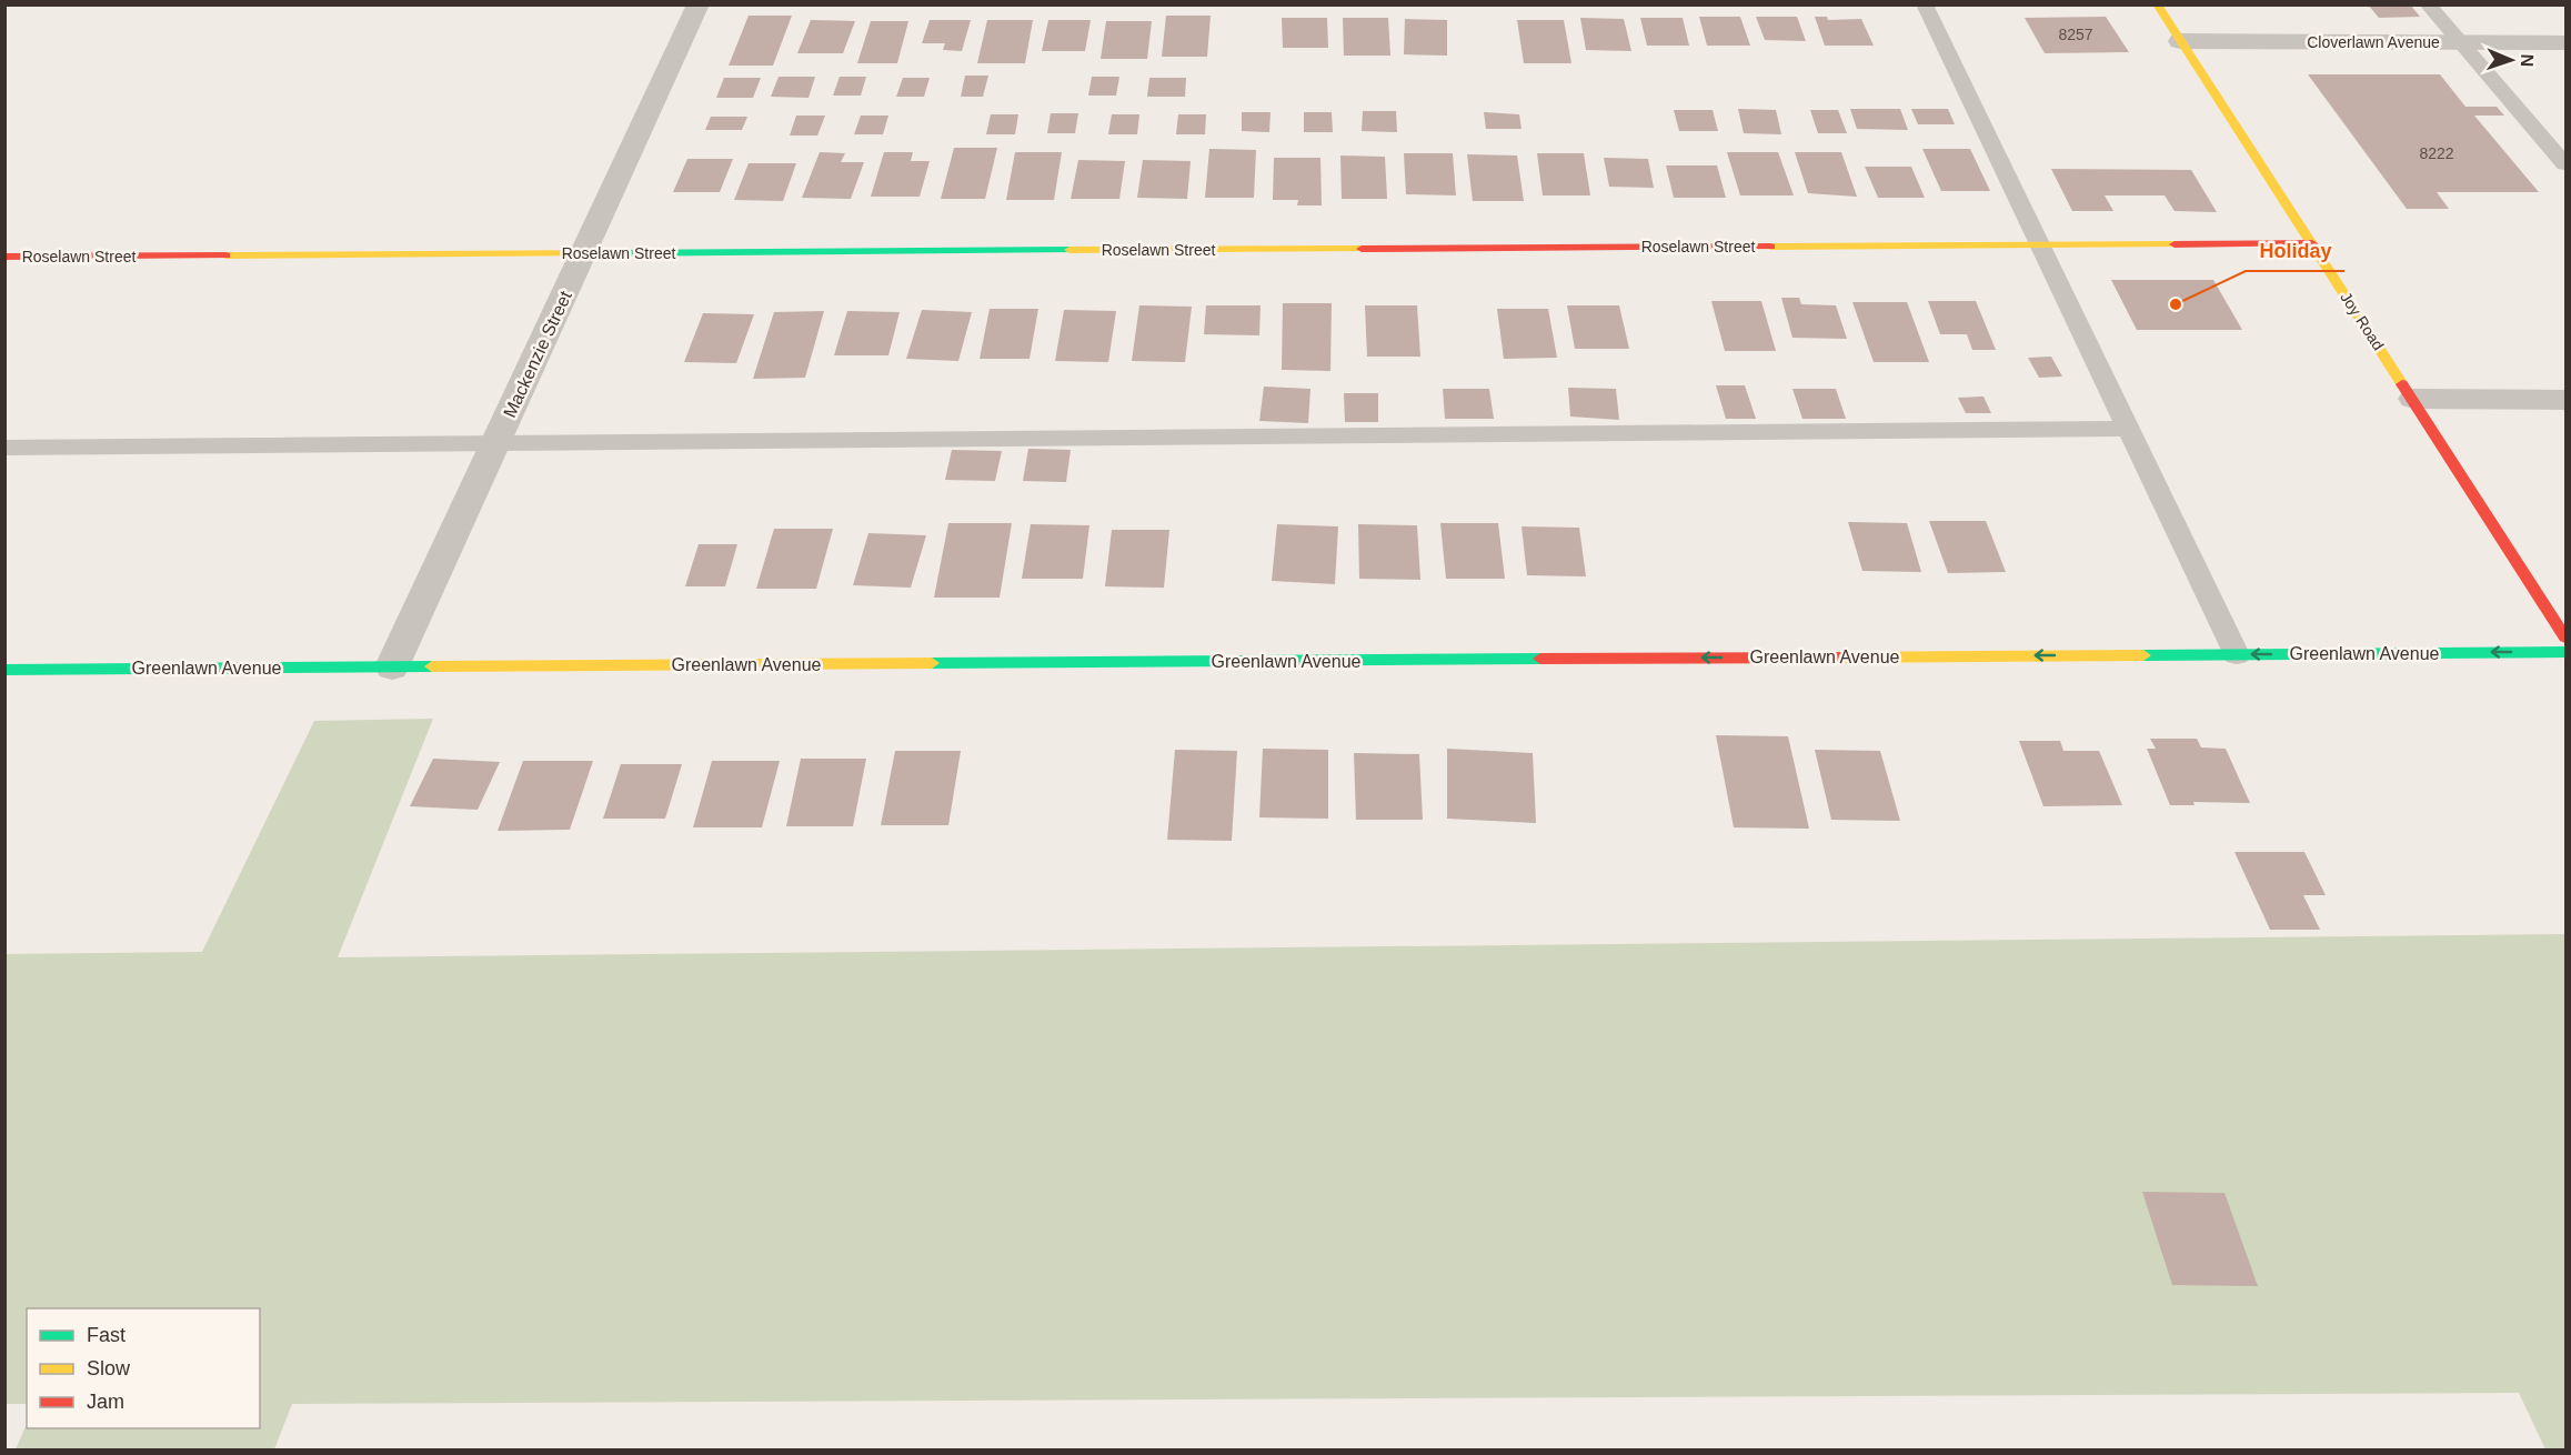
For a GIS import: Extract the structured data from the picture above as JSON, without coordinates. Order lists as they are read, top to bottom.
{
  "streets": {
    "street": [
      "Cloverlawn Avenue",
      "Roselawn Street",
      "Joy Road",
      "Mackenzie Street",
      "Greenlawn Avenue"
    ]
  },
  "crossings": [
    ["Cloverlawn Avenue", "Joy Road"],
    ["Roselawn Street", "Joy Road"],
    ["Roselawn Street", "Mackenzie Street"],
    ["Mackenzie Street", "Greenlawn Avenue"]
  ],
  "one_way": ["Greenlawn Avenue"],
  "places": ["Holiday"],
  "house_numbers": ["8257", "8222"],
  "legend": ["Fast", "Slow", "Jam"],
  "north": "right"
}
